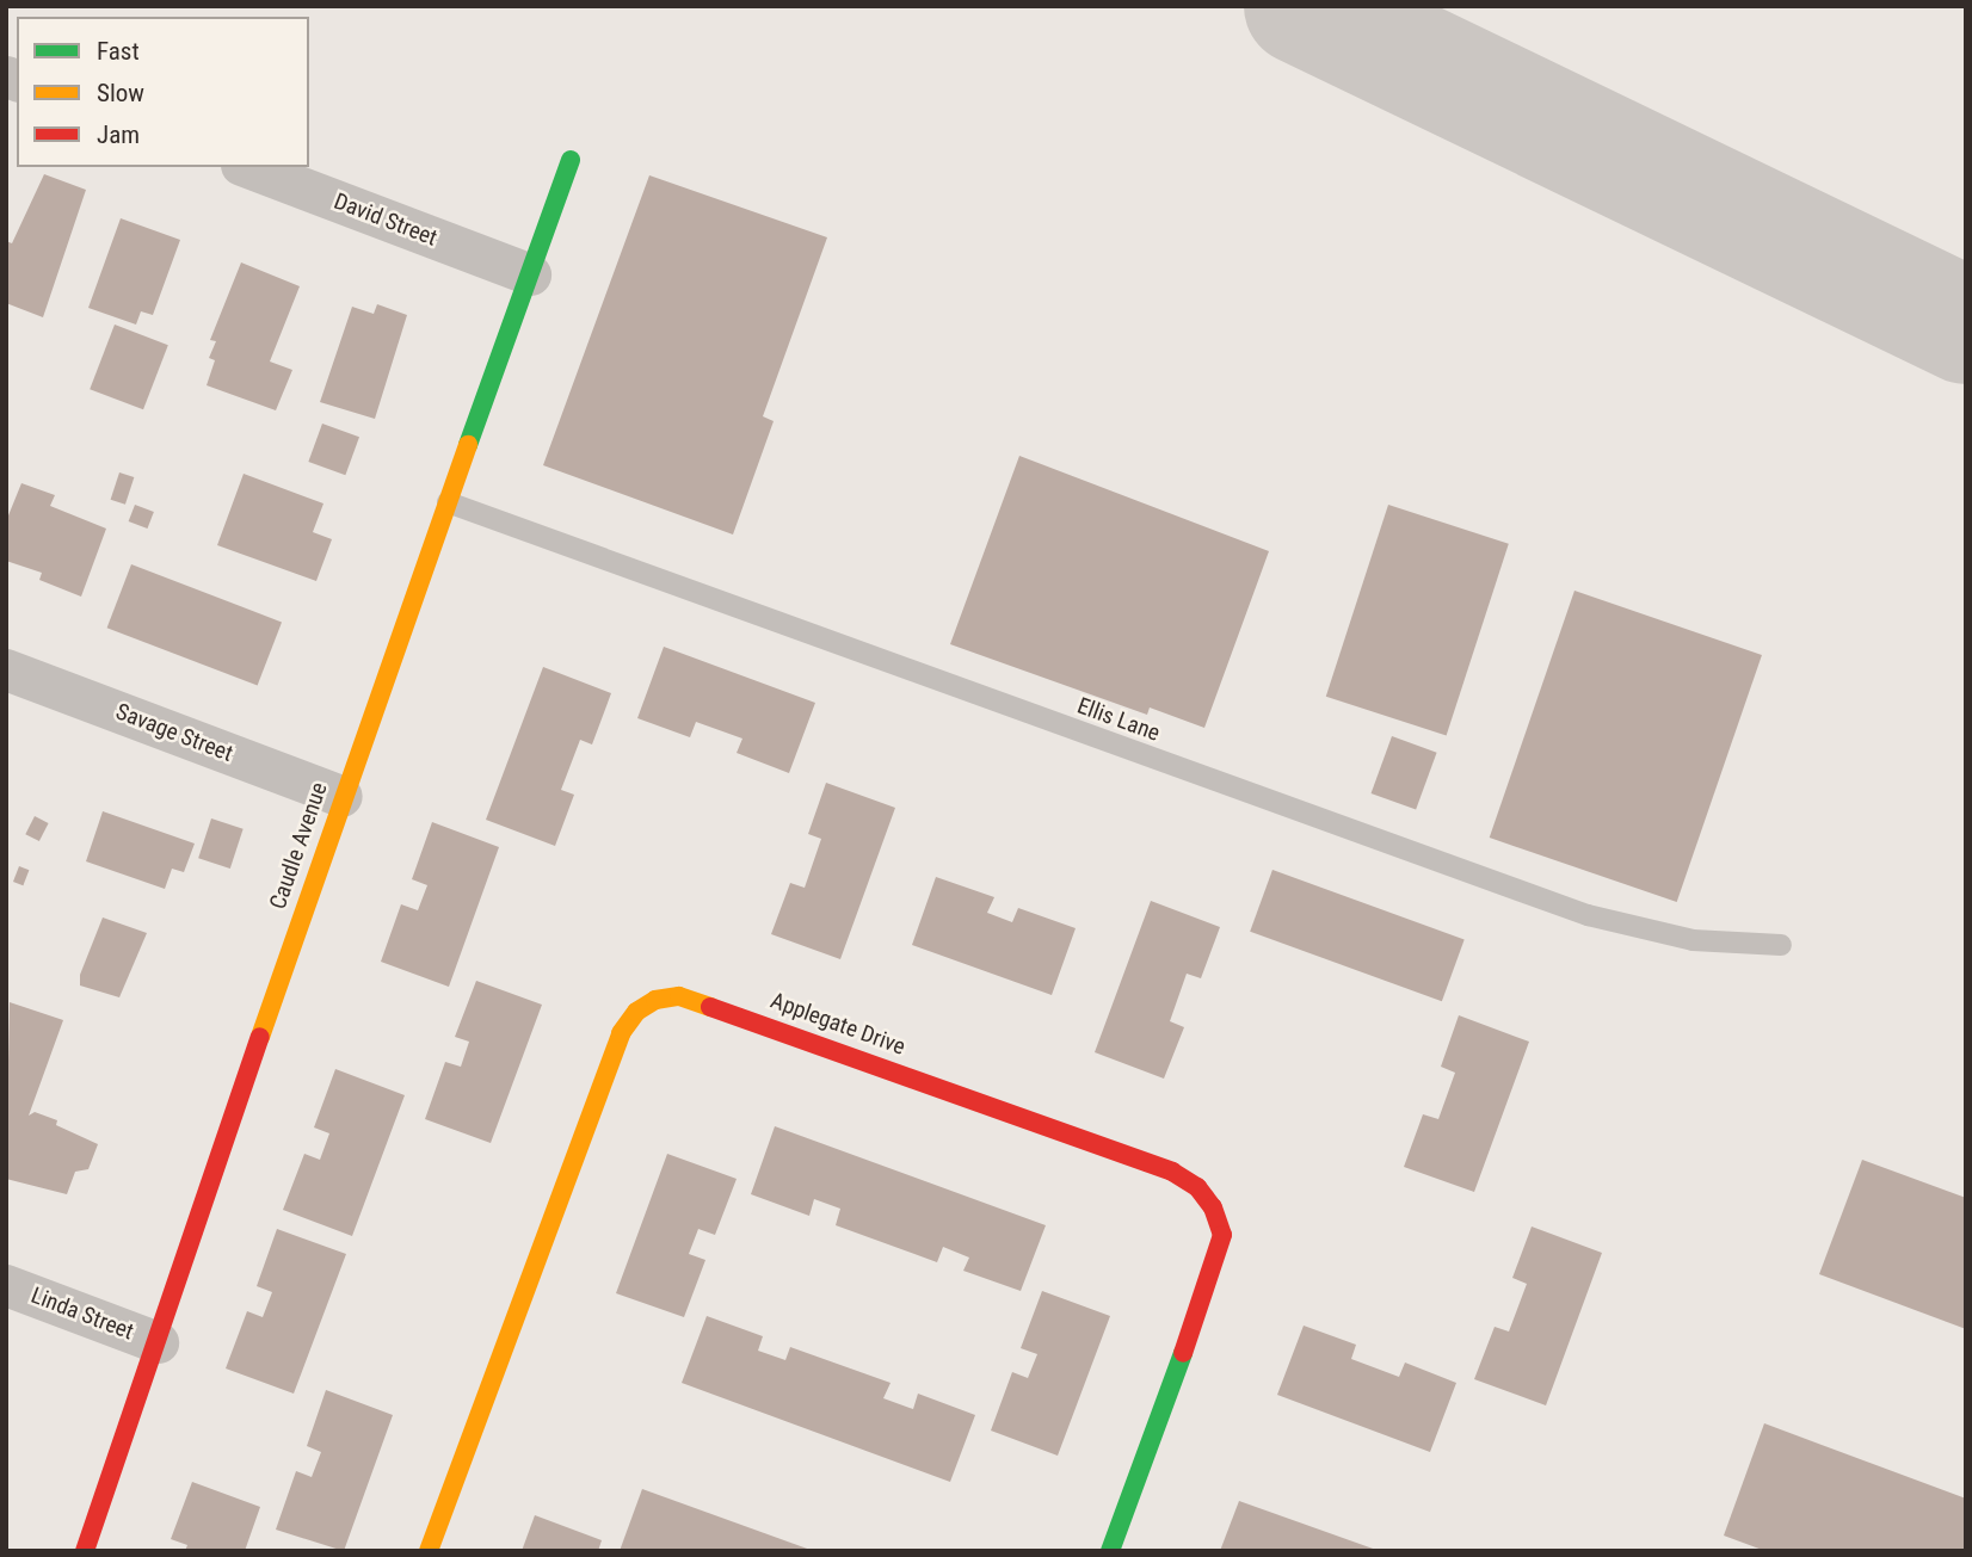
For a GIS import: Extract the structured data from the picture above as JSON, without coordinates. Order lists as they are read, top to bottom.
{
  "streets": {
    "street": [
      "David Street",
      "Savage Street",
      "Caudle Avenue",
      "Applegate Drive",
      "Linda Street"
    ],
    "lane": ["Ellis Lane"]
  },
  "crossings": [
    ["David Street", "Caudle Avenue"],
    ["Ellis Lane", "Caudle Avenue"],
    ["Savage Street", "Caudle Avenue"],
    ["Caudle Avenue", "Linda Street"]
  ],
  "legend": ["Fast", "Slow", "Jam"]
}
